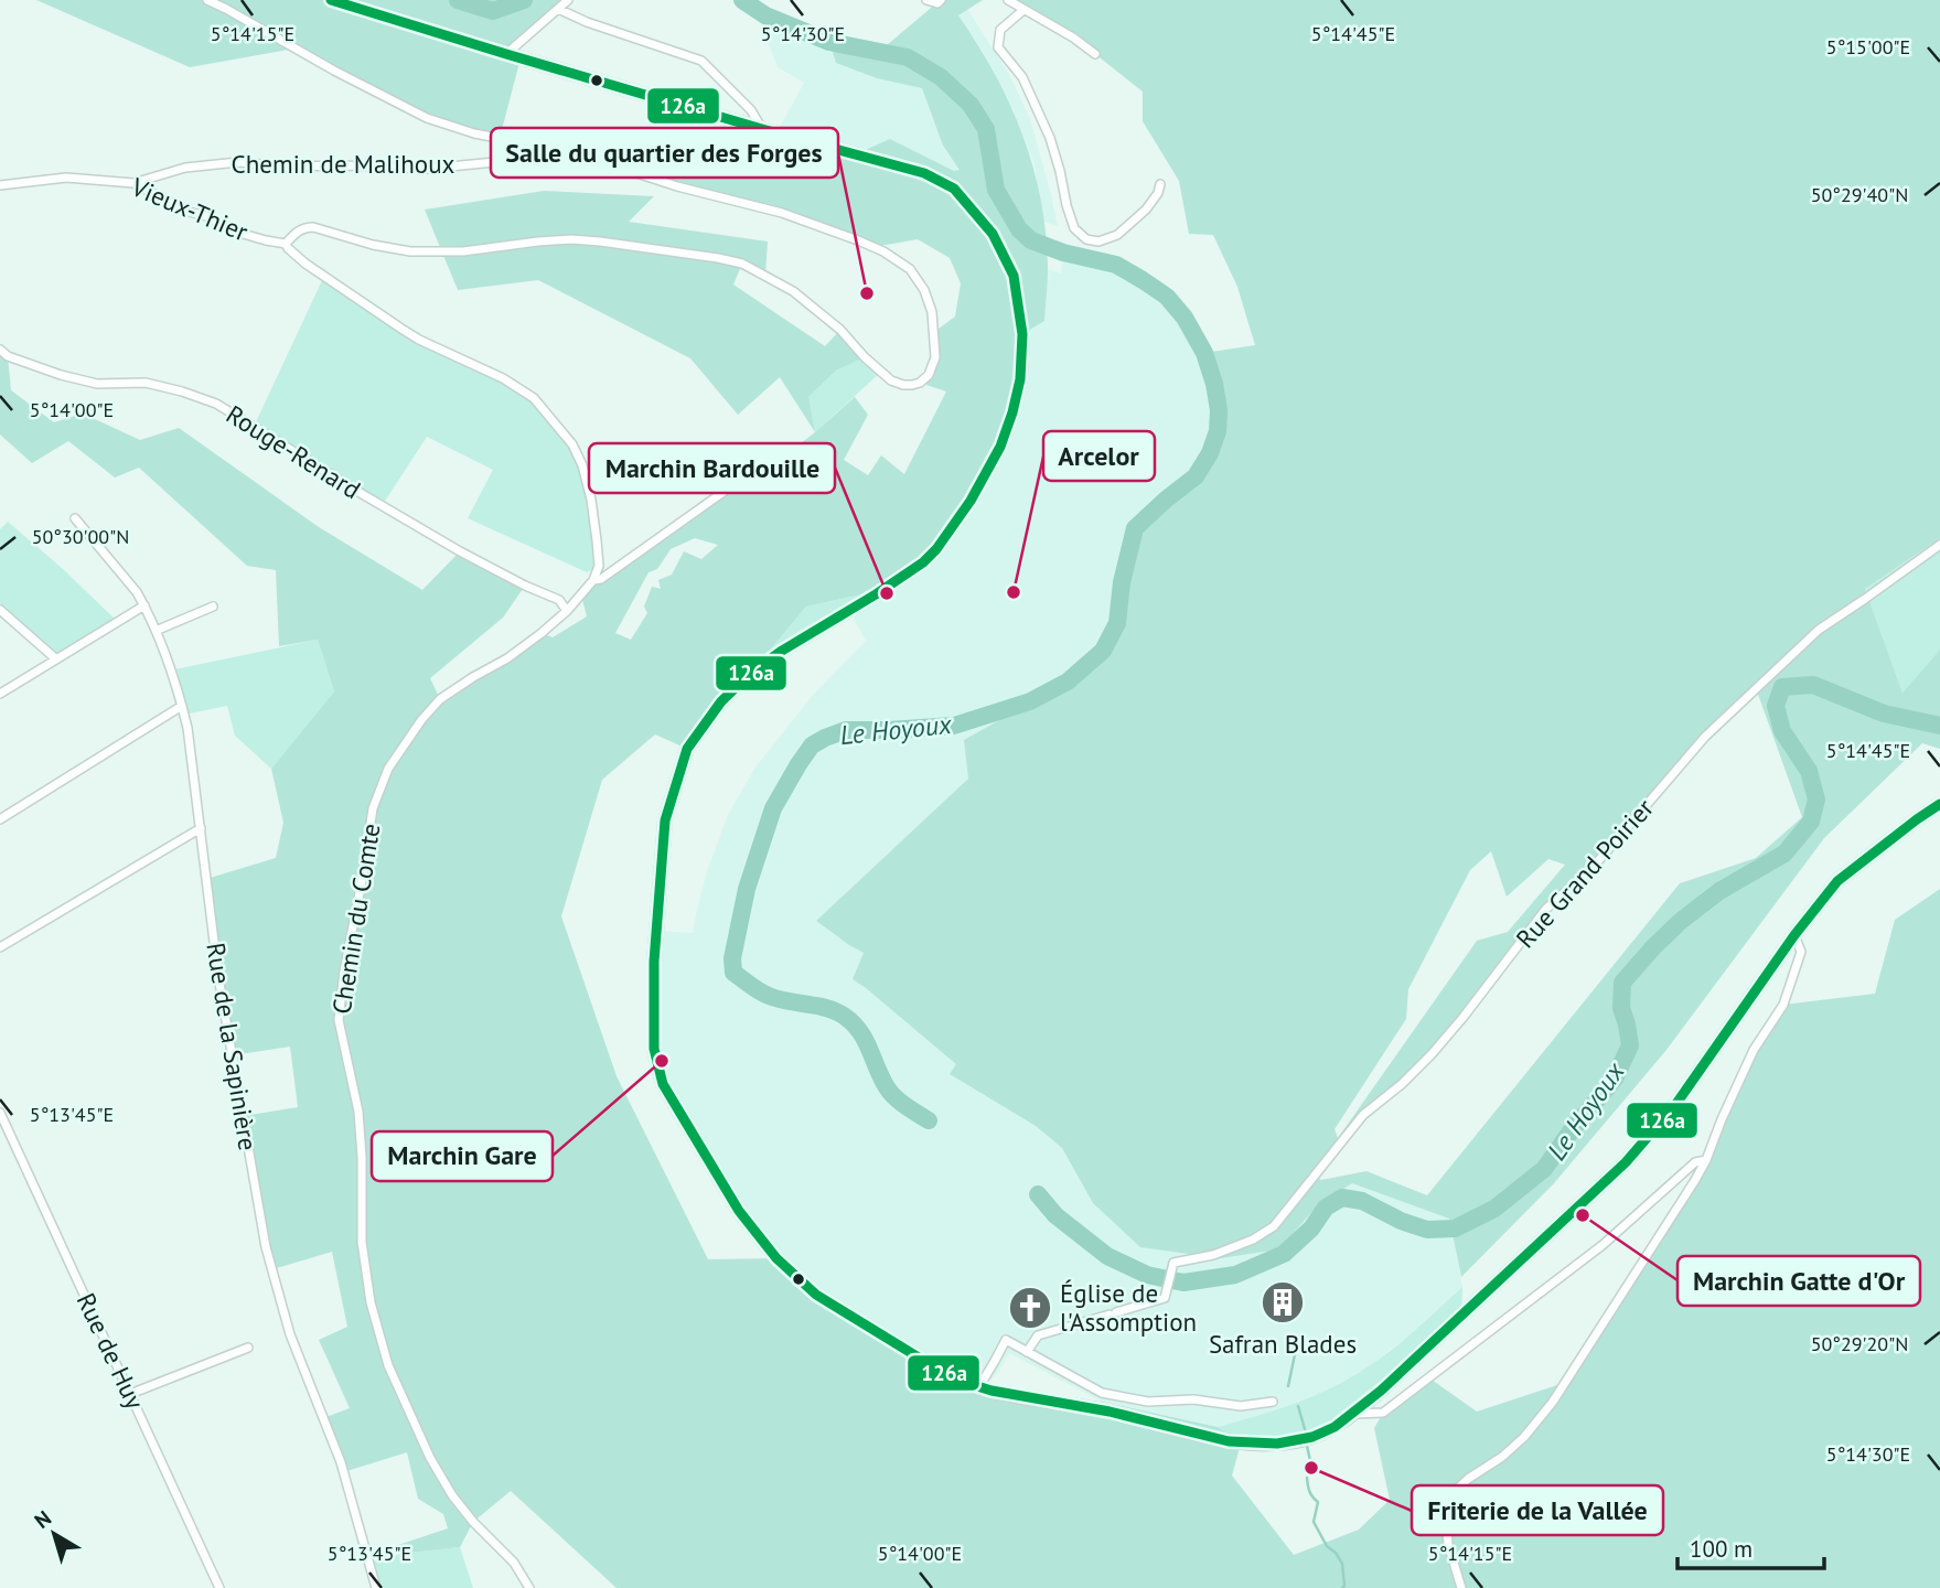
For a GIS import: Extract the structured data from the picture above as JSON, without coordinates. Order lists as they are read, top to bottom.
{
  "streets": {
    "street": [
      "Chemin de Malihoux",
      "Vieux-Thier",
      "Rouge-Renard",
      "Rue Grand Poirier",
      "Chemin du Comte",
      "Rue de la Sapinière",
      "Rue de Huy"
    ]
  },
  "crossings": [
    ["Chemin de Malihoux", "Vieux-Thier"],
    ["Rouge-Renard", "Chemin du Comte"]
  ],
  "water": ["Le Hoyoux"],
  "places": {
    "other": [
      "Salle du quartier des Forges",
      "Arcelor",
      "Marchin Bardouille",
      "Marchin Gare",
      "Marchin Gatte d'Or",
      "Friterie de la Vallée"
    ],
    "building": ["Safran Blades"],
    "church": ["Église de l'Assomption"]
  },
  "lines": ["transit line 126a"],
  "scale_bar": "100 m",
  "north": "top left",
  "coordinates": [
    "5°14'15\"E",
    "5°14'30\"E",
    "5°14'45\"E",
    "5°15'00\"E",
    "50°29'40\"N",
    "5°14'00\"E",
    "50°30'00\"N",
    "5°13'45\"E",
    "50°29'20\"N"
  ]
}
